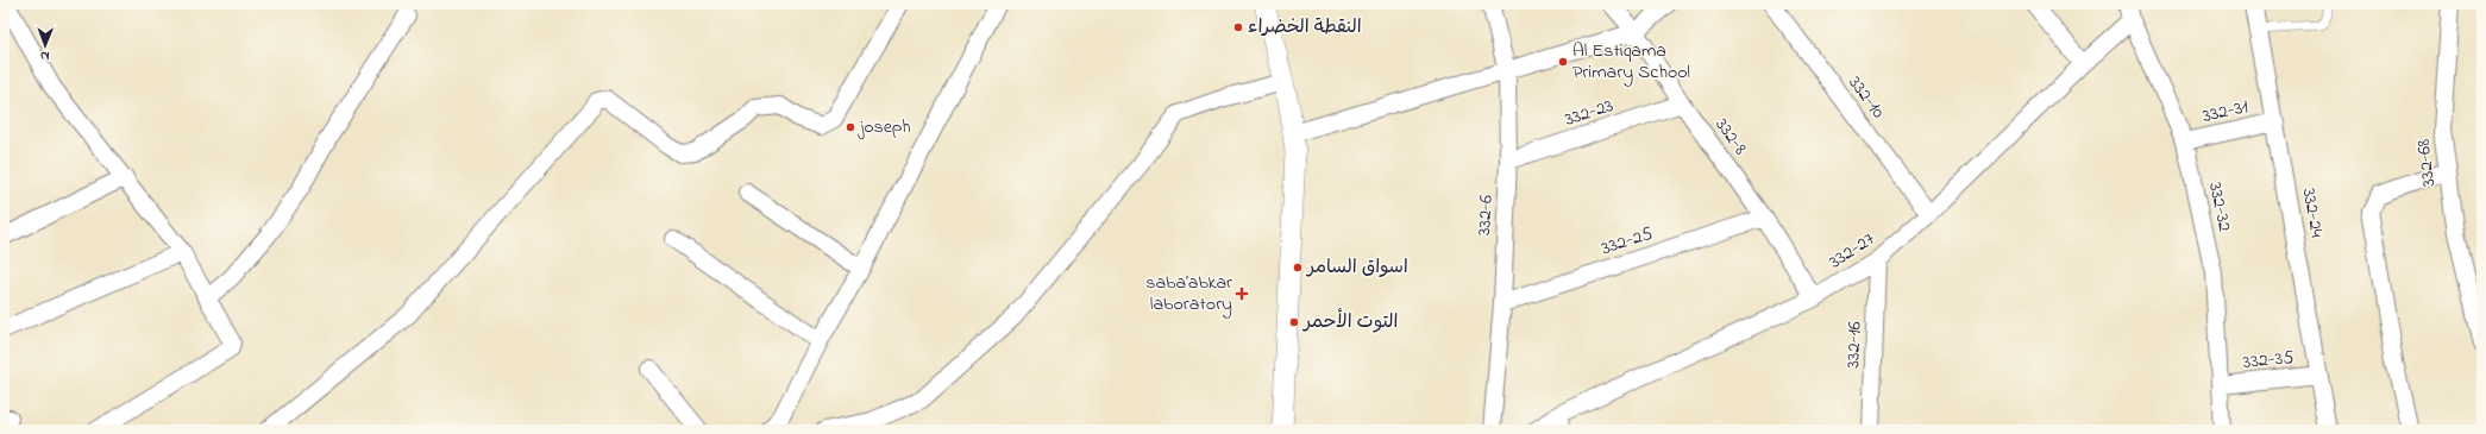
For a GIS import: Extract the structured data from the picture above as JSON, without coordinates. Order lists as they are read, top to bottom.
{
  "streets": {
    "street": [
      "332-10",
      "332-31",
      "332-23",
      "332-8",
      "332-68",
      "332-32",
      "332-24",
      "332-6",
      "332-25",
      "332-27",
      "332-16",
      "332-35"
    ]
  },
  "crossings": [
    ["332-10", "332-27"],
    ["332-31", "332-32"],
    ["332-31", "332-24"],
    ["332-23", "332-8"],
    ["332-23", "332-6"],
    ["332-8", "332-25"],
    ["332-8", "332-27"],
    ["332-32", "332-27"],
    ["332-32", "332-35"],
    ["332-24", "332-35"],
    ["332-6", "332-25"],
    ["332-27", "332-16"]
  ],
  "places": {
    "other": [
      "النقطة الخضراء",
      "Al Estiqama Primary School",
      "joseph",
      "اسواق السامر",
      "التوت الأحمر"
    ],
    "health": ["saba’abkar laboratory"]
  },
  "north": "bottom"
}
